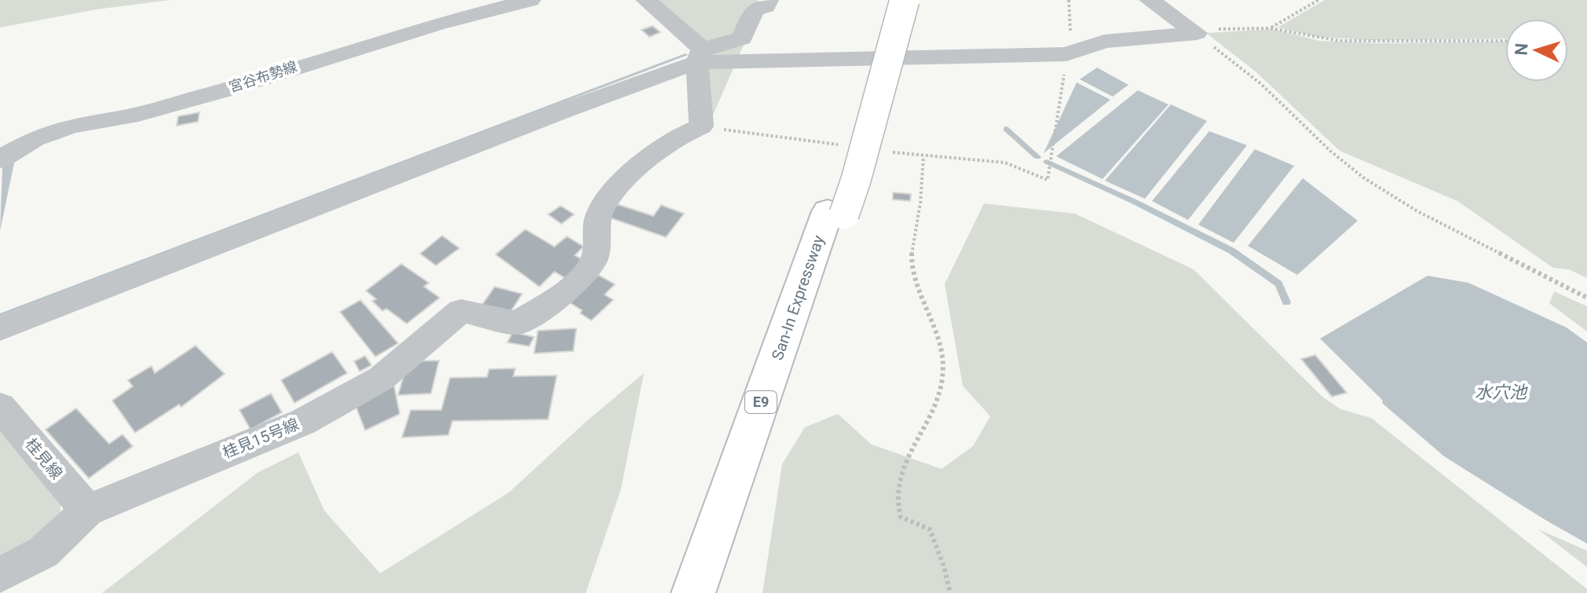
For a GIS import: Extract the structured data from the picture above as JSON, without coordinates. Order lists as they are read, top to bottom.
{
  "streets": {
    "highway": ["San-In Expressway", "E9"],
    "street": ["宮谷布勢線", "桂見15号線", "桂見線"]
  },
  "crossings": [
    ["桂見15号線", "桂見線"]
  ],
  "water": ["水穴池"],
  "north": "left"
}
